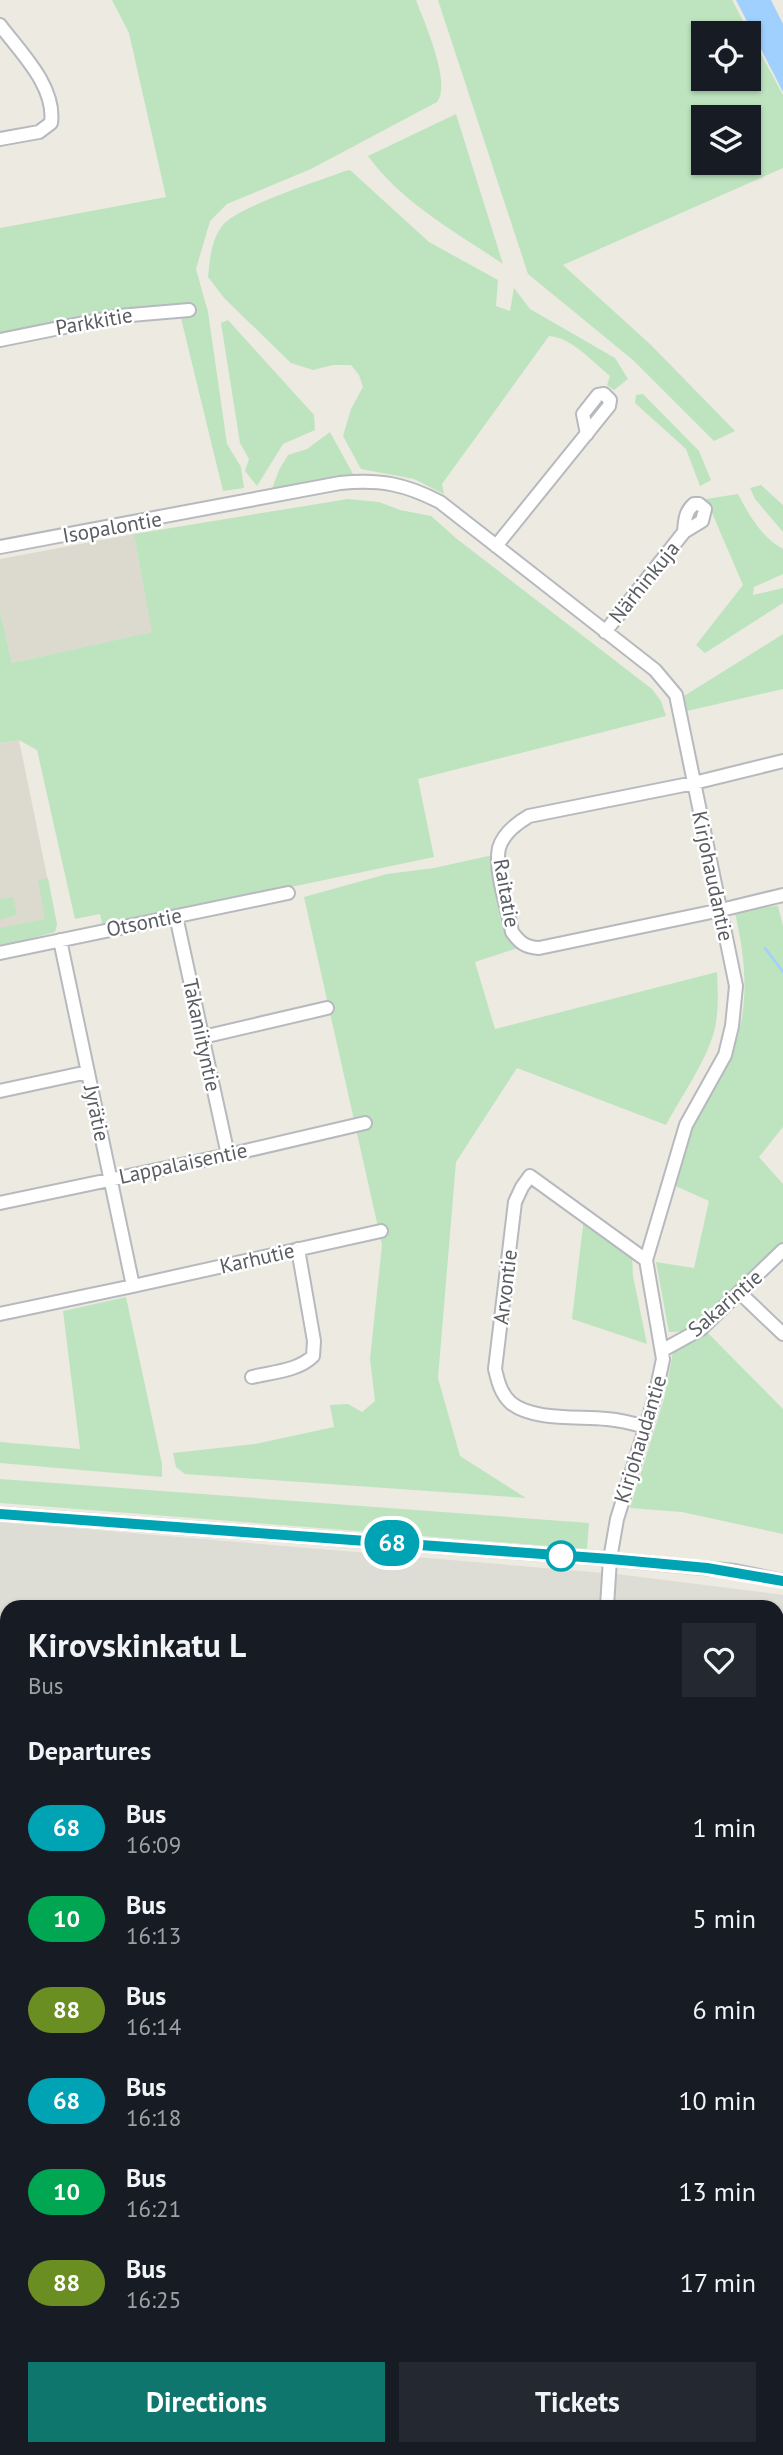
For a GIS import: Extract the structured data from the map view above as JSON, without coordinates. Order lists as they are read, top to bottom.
{
  "streets": {
    "street": [
      "Parkkitie",
      "Isopalontie",
      "Närhinkuja",
      "Kirjohaudantie",
      "Raitatie",
      "Otsontie",
      "Takaniityntie",
      "Jyrätie",
      "Lappalaisentie",
      "Karhutie",
      "Arvontie",
      "Sakarintie"
    ]
  },
  "crossings": [
    ["Isopalontie", "Kirjohaudantie"],
    ["Närhinkuja", "Kirjohaudantie"],
    ["Kirjohaudantie", "Raitatie"],
    ["Kirjohaudantie", "Arvontie"],
    ["Kirjohaudantie", "Sakarintie"],
    ["Otsontie", "Takaniityntie"],
    ["Otsontie", "Jyrätie"],
    ["Takaniityntie", "Lappalaisentie"],
    ["Jyrätie", "Lappalaisentie"],
    ["Jyrätie", "Karhutie"]
  ],
  "lines": ["bus line 68"],
  "page": {
    "on_map": "68",
    "heading": [
      ["Kirovskinkatu L", "Bus"],
      "Departures"
    ],
    "list": [
      {
        "mark": "68",
        "name": "Bus",
        "note": "16:09",
        "value": "1 min"
      },
      {
        "mark": "10",
        "name": "Bus",
        "note": "16:13",
        "value": "5 min"
      },
      {
        "mark": "88",
        "name": "Bus",
        "note": "16:14",
        "value": "6 min"
      },
      {
        "mark": "68",
        "name": "Bus",
        "note": "16:18",
        "value": "10 min"
      },
      {
        "mark": "10",
        "name": "Bus",
        "note": "16:21",
        "value": "13 min"
      },
      {
        "mark": "88",
        "name": "Bus",
        "note": "16:25",
        "value": "17 min"
      }
    ],
    "buttons": ["Directions", "Tickets"]
  }
}
